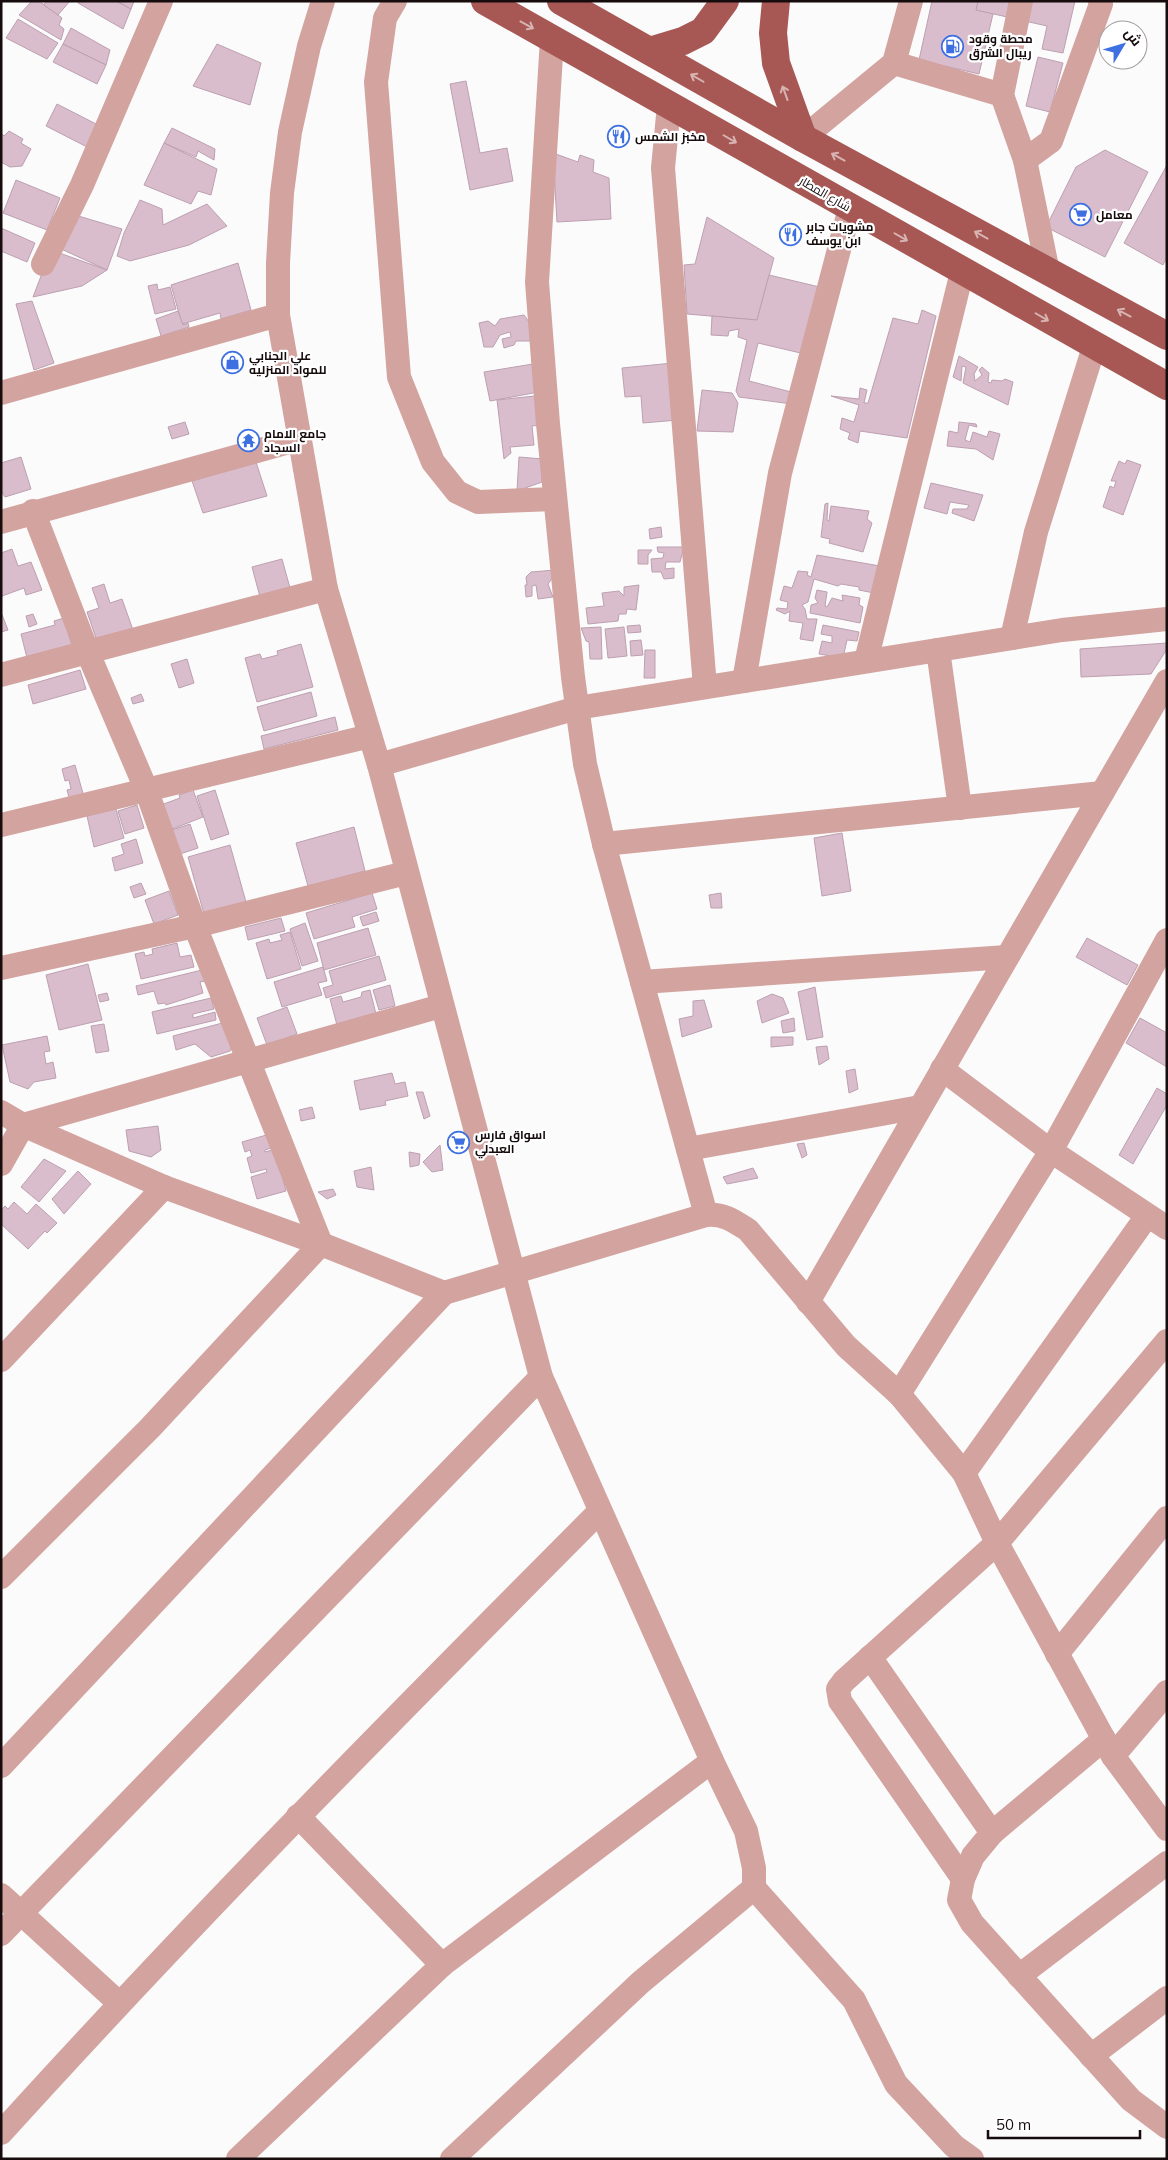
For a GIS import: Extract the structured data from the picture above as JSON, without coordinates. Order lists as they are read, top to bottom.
{
  "streets": {
    "main road": ["شارع المطار"]
  },
  "places": {
    "fuel station": ["محطة وقود ريبال الشرق"],
    "restaurant": ["مخبز الشمس", "مشويات جابر ابن يوسف"],
    "supermarket": ["معامل", "اسواق فارس العبدلي"],
    "shop": ["علي الجنابي للمواد المنزليه"],
    "temple": ["جامع الامام السجاد"]
  },
  "scale_bar": "50 m",
  "north": "top right"
}
